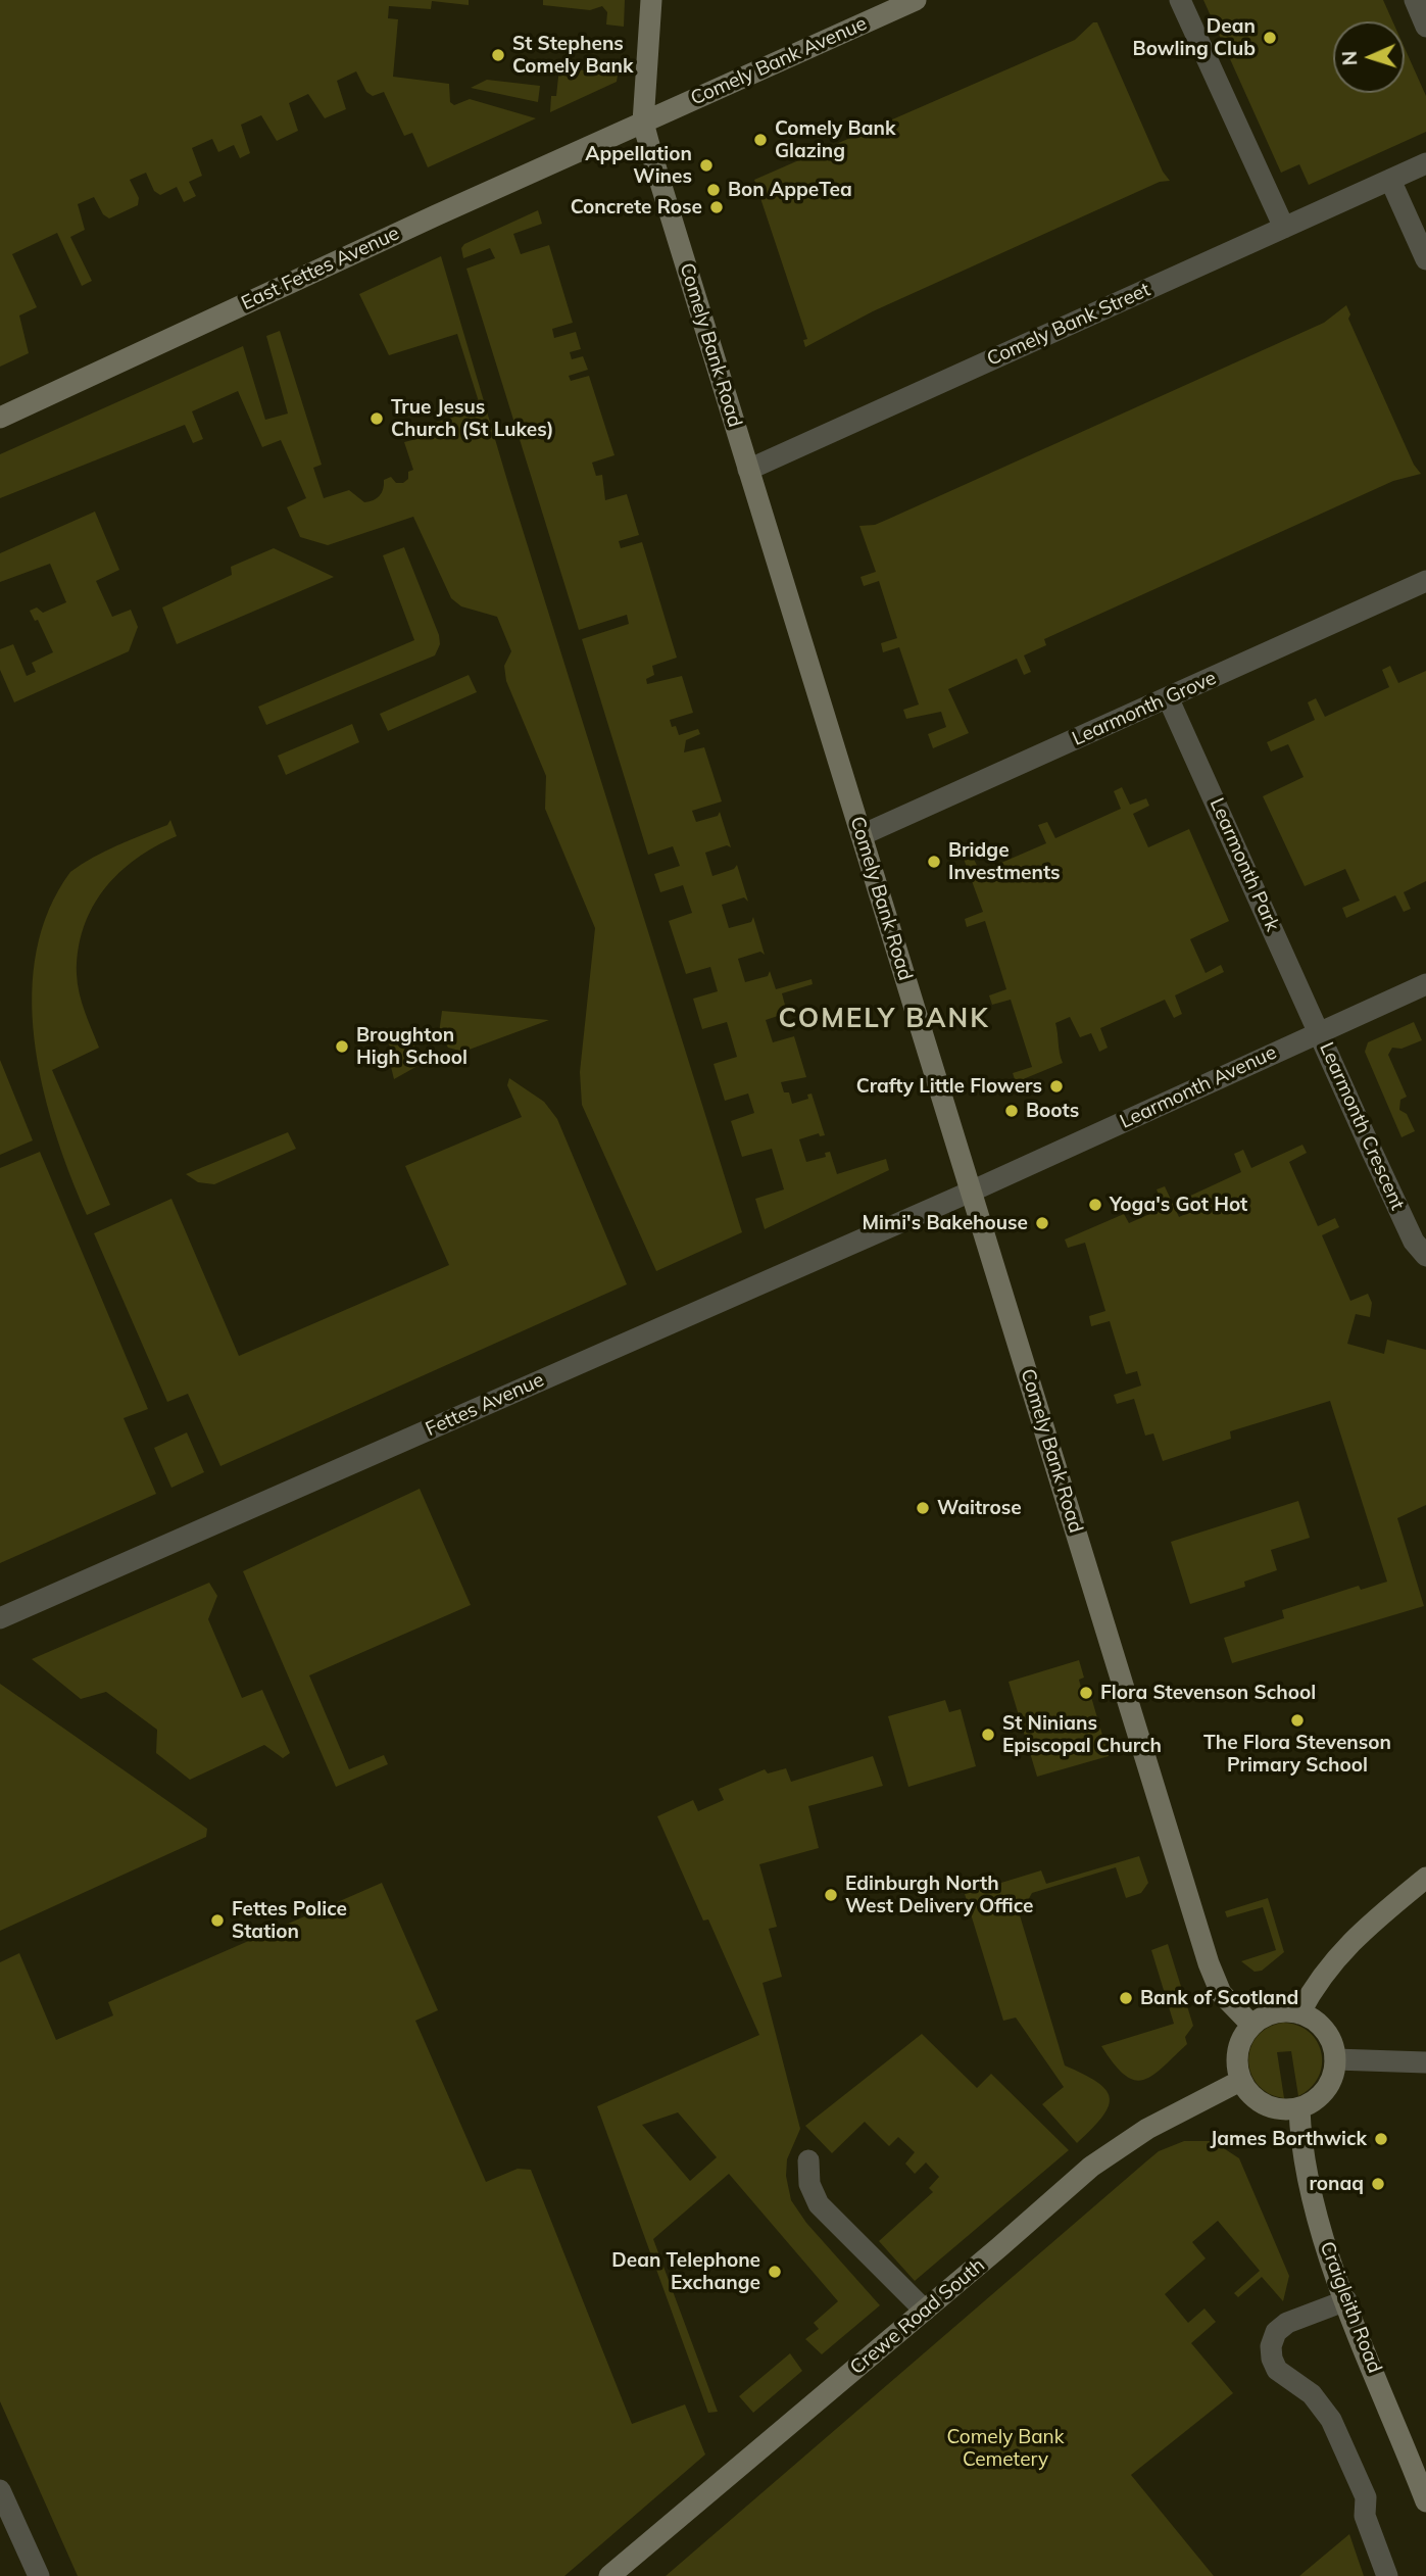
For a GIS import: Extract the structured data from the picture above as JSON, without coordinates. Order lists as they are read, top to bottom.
{
  "streets": {
    "main road": [
      "Comely Bank Avenue",
      "East Fettes Avenue",
      "Comely Bank Road",
      "Craigleith Road",
      "Crewe Road South"
    ],
    "street": [
      "Comely Bank Street",
      "Learmonth Grove",
      "Learmonth Park",
      "Learmonth Avenue",
      "Learmonth Crescent",
      "Fettes Avenue"
    ]
  },
  "crossings": [
    ["Comely Bank Avenue", "East Fettes Avenue"],
    ["Comely Bank Avenue", "Comely Bank Road"],
    ["East Fettes Avenue", "Comely Bank Road"],
    ["Comely Bank Street", "Comely Bank Road"],
    ["Comely Bank Road", "Learmonth Grove"],
    ["Comely Bank Road", "Learmonth Avenue"],
    ["Comely Bank Road", "Fettes Avenue"],
    ["Comely Bank Road", "Craigleith Road"],
    ["Comely Bank Road", "Crewe Road South"],
    ["Learmonth Grove", "Learmonth Park"],
    ["Learmonth Park", "Learmonth Avenue"],
    ["Learmonth Park", "Learmonth Crescent"],
    ["Learmonth Avenue", "Learmonth Crescent"],
    ["Learmonth Avenue", "Fettes Avenue"],
    ["Craigleith Road", "Crewe Road South"]
  ],
  "districts": ["COMELY BANK"],
  "parks": ["Comely Bank Cemetery"],
  "places": [
    "Dean Bowling Club",
    "St Stephens Comely Bank",
    "Comely Bank Glazing",
    "Appellation Wines",
    "Bon AppeTea",
    "Concrete Rose",
    "True Jesus Church (St Lukes)",
    "Bridge Investments",
    "Broughton High School",
    "Crafty Little Flowers",
    "Boots",
    "Yoga's Got Hot",
    "Mimi's Bakehouse",
    "Waitrose",
    "Flora Stevenson School",
    "The Flora Stevenson Primary School",
    "St Ninians Episcopal Church",
    "Edinburgh North West Delivery Office",
    "Fettes Police Station",
    "Bank of Scotland",
    "James Borthwick",
    "ronaq",
    "Dean Telephone Exchange"
  ],
  "north": "left"
}
